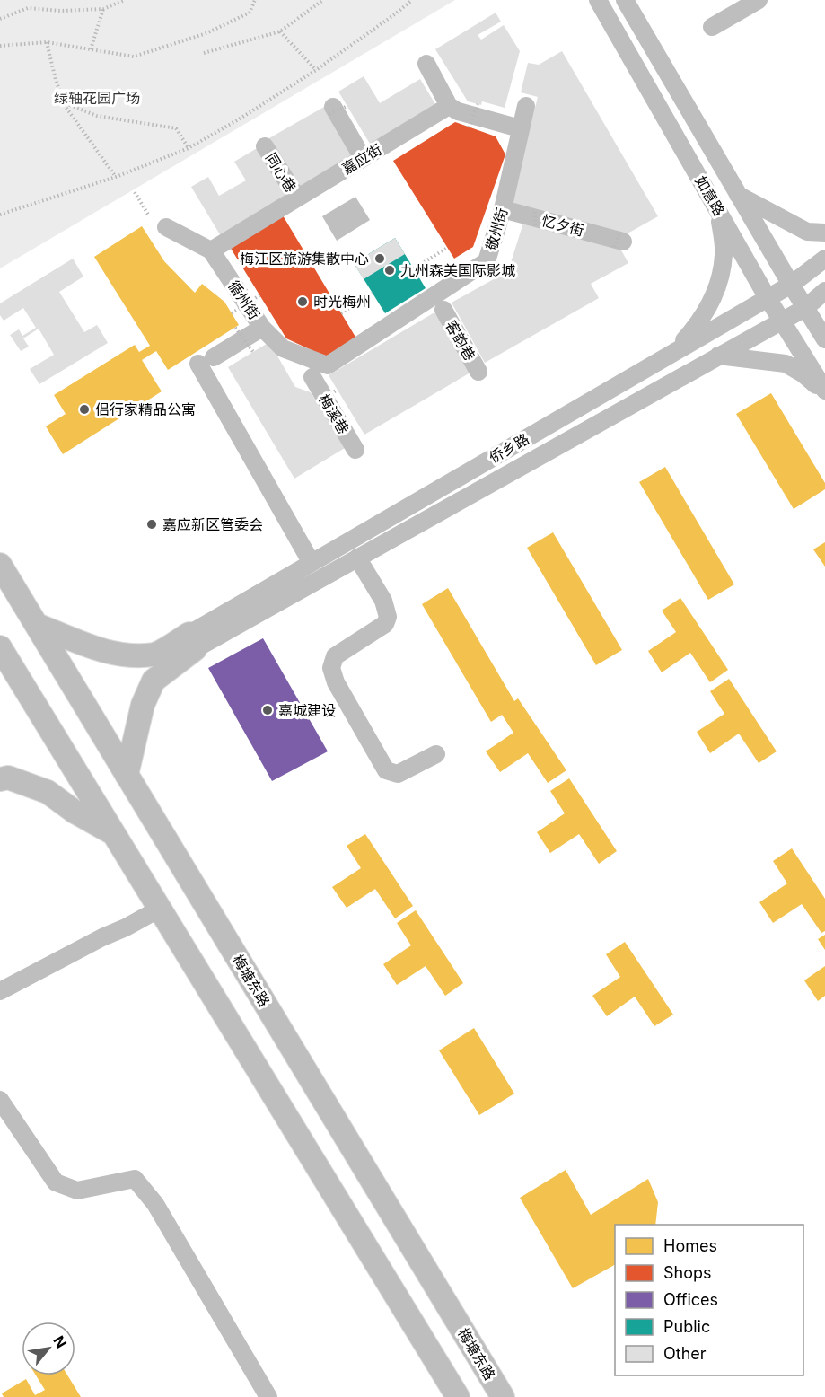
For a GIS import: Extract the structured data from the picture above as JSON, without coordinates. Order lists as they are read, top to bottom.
{
  "streets": {
    "main road": ["梅塘东路"],
    "street": [
      "嘉应街",
      "同心巷",
      "如意路",
      "忆夕街",
      "敬州街",
      "循州街",
      "客韵巷",
      "梅溪巷",
      "侨乡路"
    ]
  },
  "crossings": [
    ["嘉应街", "同心巷"],
    ["嘉应街", "循州街"],
    ["如意路", "侨乡路"],
    ["忆夕街", "敬州街"],
    ["敬州街", "循州街"]
  ],
  "parks": ["绿轴花园广场"],
  "places": [
    "梅江区旅游集散中心",
    "九州森美国际影城",
    "时光梅州",
    "侣行家精品公寓",
    "嘉应新区管委会",
    "嘉城建设"
  ],
  "legend": [
    "Homes",
    "Shops",
    "Offices",
    "Public",
    "Other"
  ],
  "north": "top right"
}
